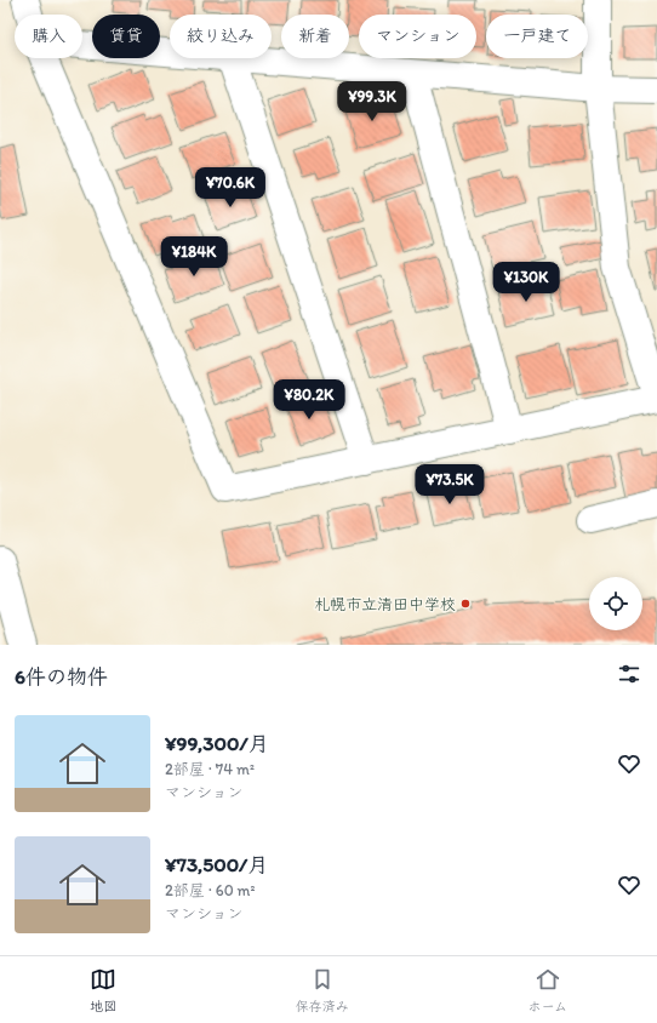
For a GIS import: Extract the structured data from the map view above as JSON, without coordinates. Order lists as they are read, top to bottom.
{
  "places": ["札幌市立清田中学校"],
  "page": {
    "chip": [
      "購入",
      "賃貸",
      "絞り込み",
      "新着",
      "マンション",
      "一戸建て"
    ],
    "price": [
      "¥99.3K",
      "¥70.6K",
      "¥184K",
      "¥130K",
      "¥80.2K",
      "¥73.5K"
    ],
    "heading": "6件の物件",
    "list": [
      {
        "name": "¥99,300/月",
        "note": "2部屋 · 74 m² · マンション"
      },
      {
        "name": "¥73,500/月",
        "note": "2部屋 · 60 m² · マンション"
      }
    ],
    "tabs": ["地図", "保存済み", "ホーム"]
  }
}
